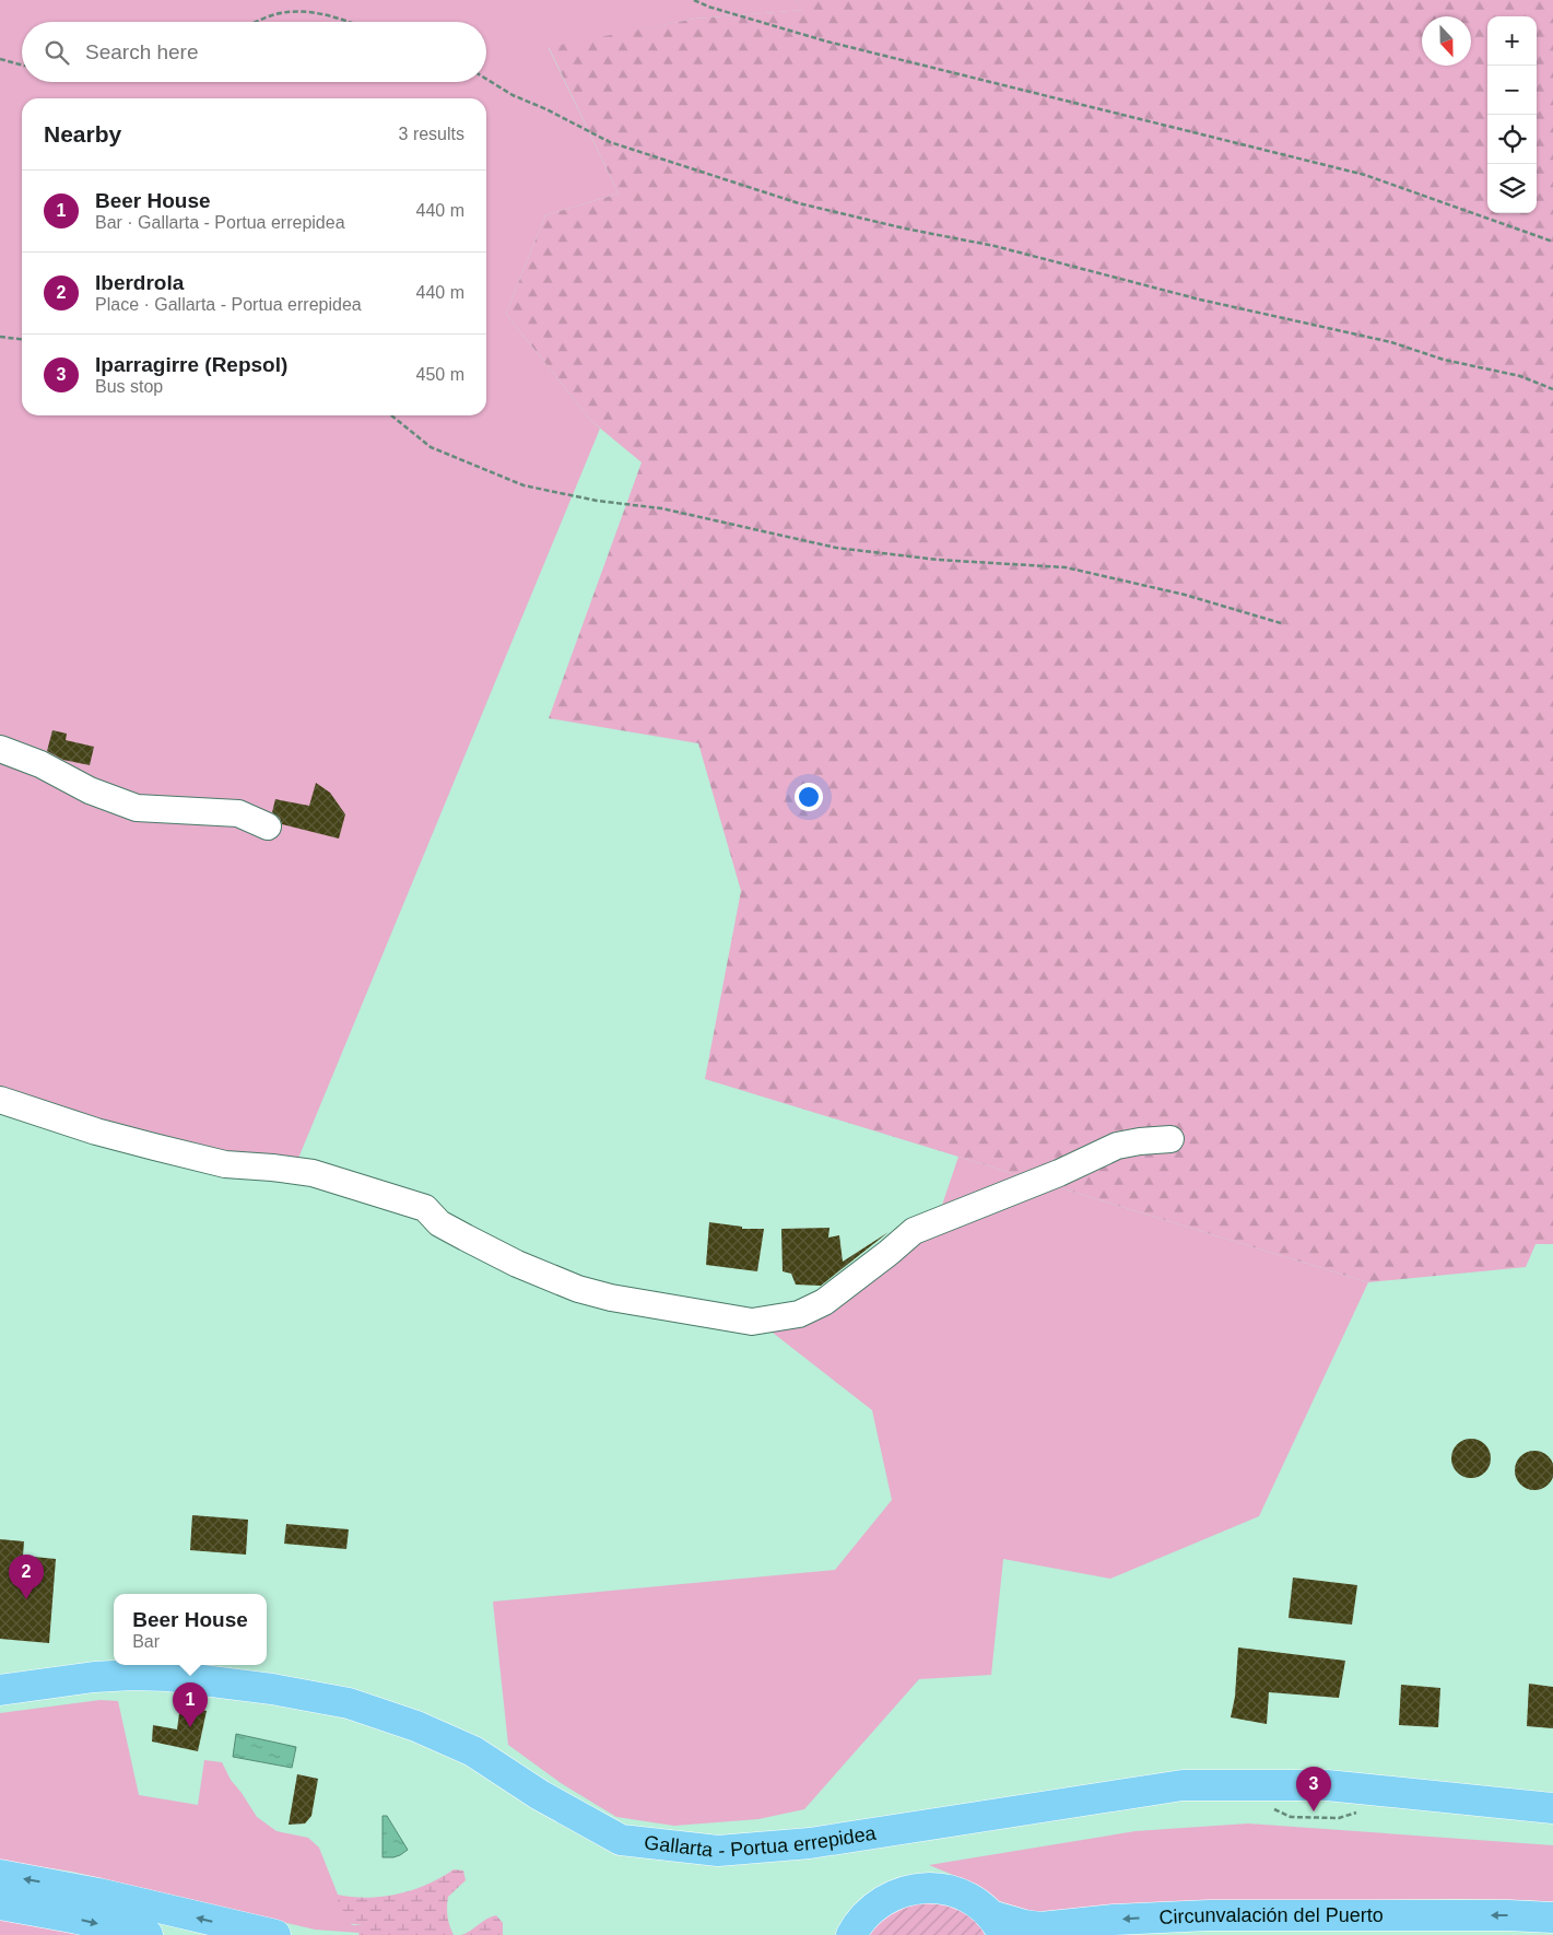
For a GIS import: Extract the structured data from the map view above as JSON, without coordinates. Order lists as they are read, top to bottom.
{
  "streets": {
    "highway": ["Gallarta - Portua errepidea", "Circunvalación del Puerto"]
  },
  "one_way": ["Circunvalación del Puerto"],
  "north": "bottom",
  "page": {
    "map_buttons": ["+", "−"],
    "search": "Search here",
    "heading": ["Nearby", "3 results"],
    "list": [
      {
        "mark": "1",
        "name": "Beer House",
        "note": "Bar · Gallarta - Portua errepidea",
        "value": "440 m"
      },
      {
        "mark": "2",
        "name": "Iberdrola",
        "note": "Place · Gallarta - Portua errepidea",
        "value": "440 m"
      },
      {
        "mark": "3",
        "name": "Iparragirre (Repsol)",
        "note": "Bus stop",
        "value": "450 m"
      }
    ],
    "pins": ["2", "1", "3"],
    "popup": ["Beer House", "Bar"]
  }
}
